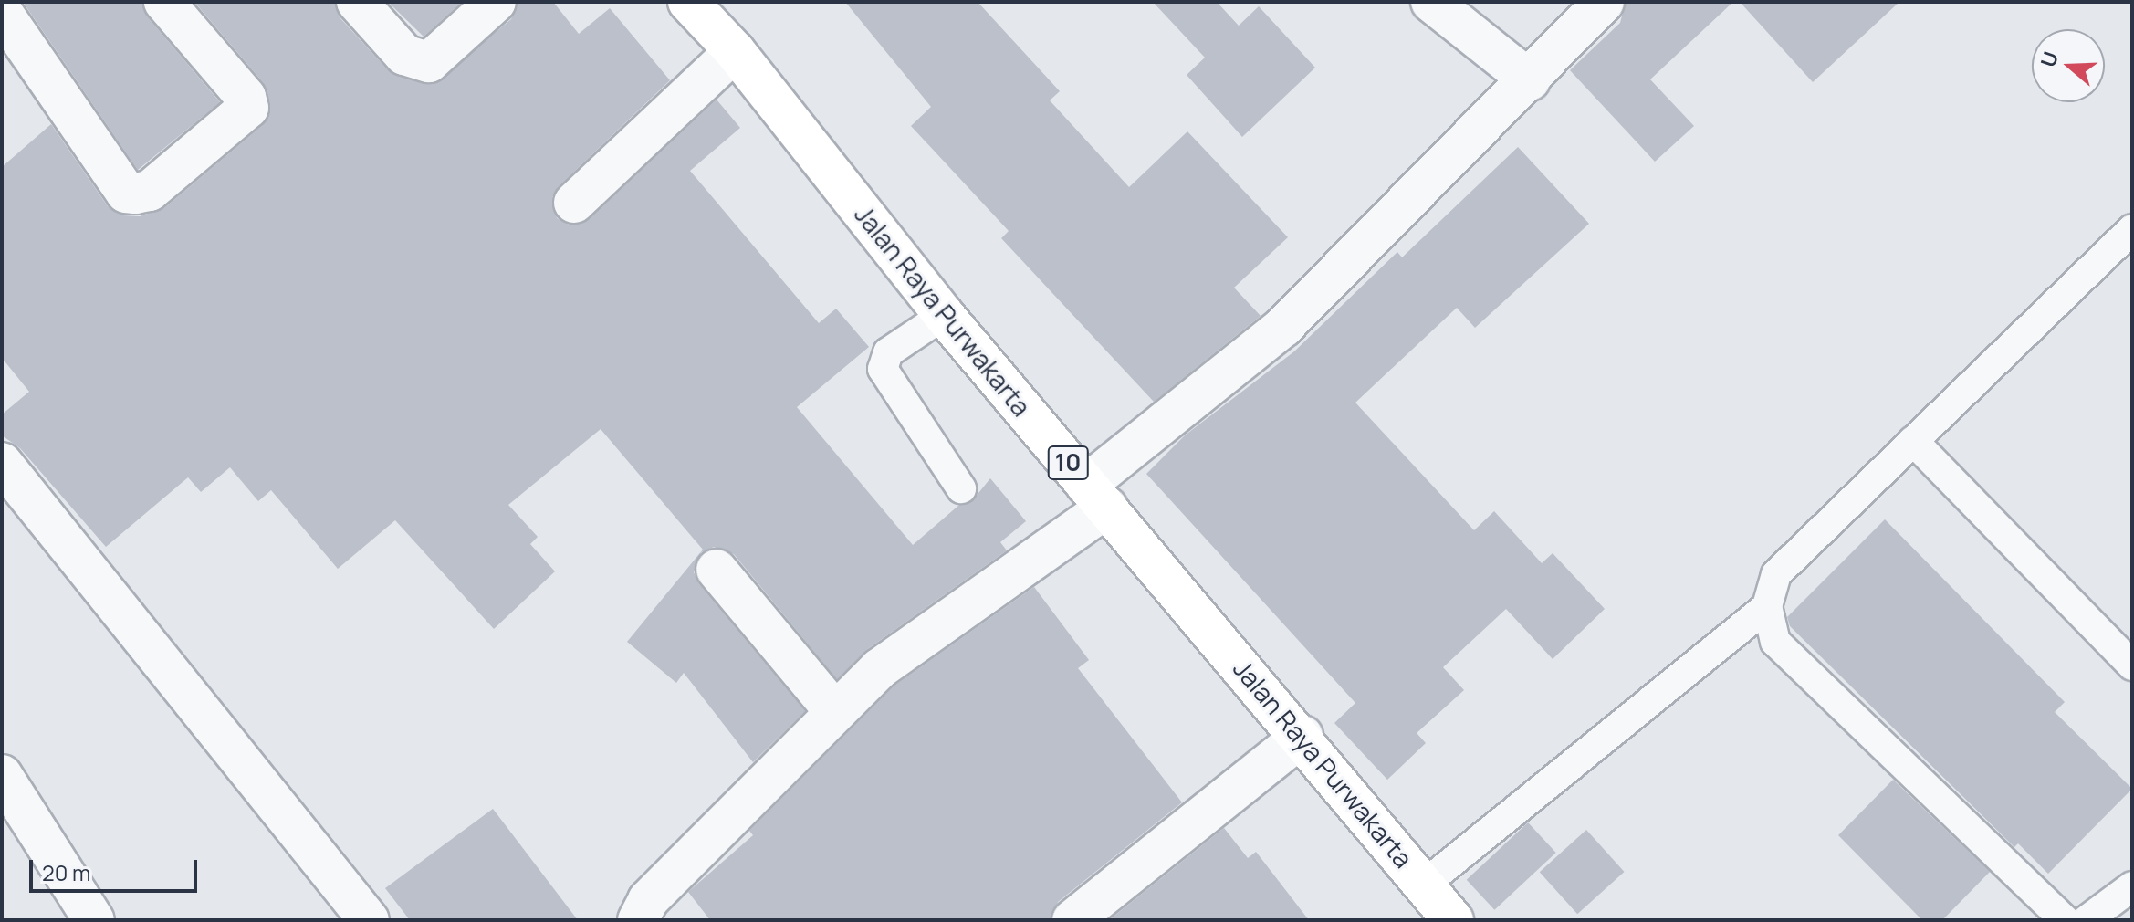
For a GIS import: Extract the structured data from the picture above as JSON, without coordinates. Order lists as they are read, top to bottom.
{
  "streets": {
    "highway": ["Jalan Raya Purwakarta", "10"]
  },
  "scale_bar": "20 m",
  "north": "left"
}
